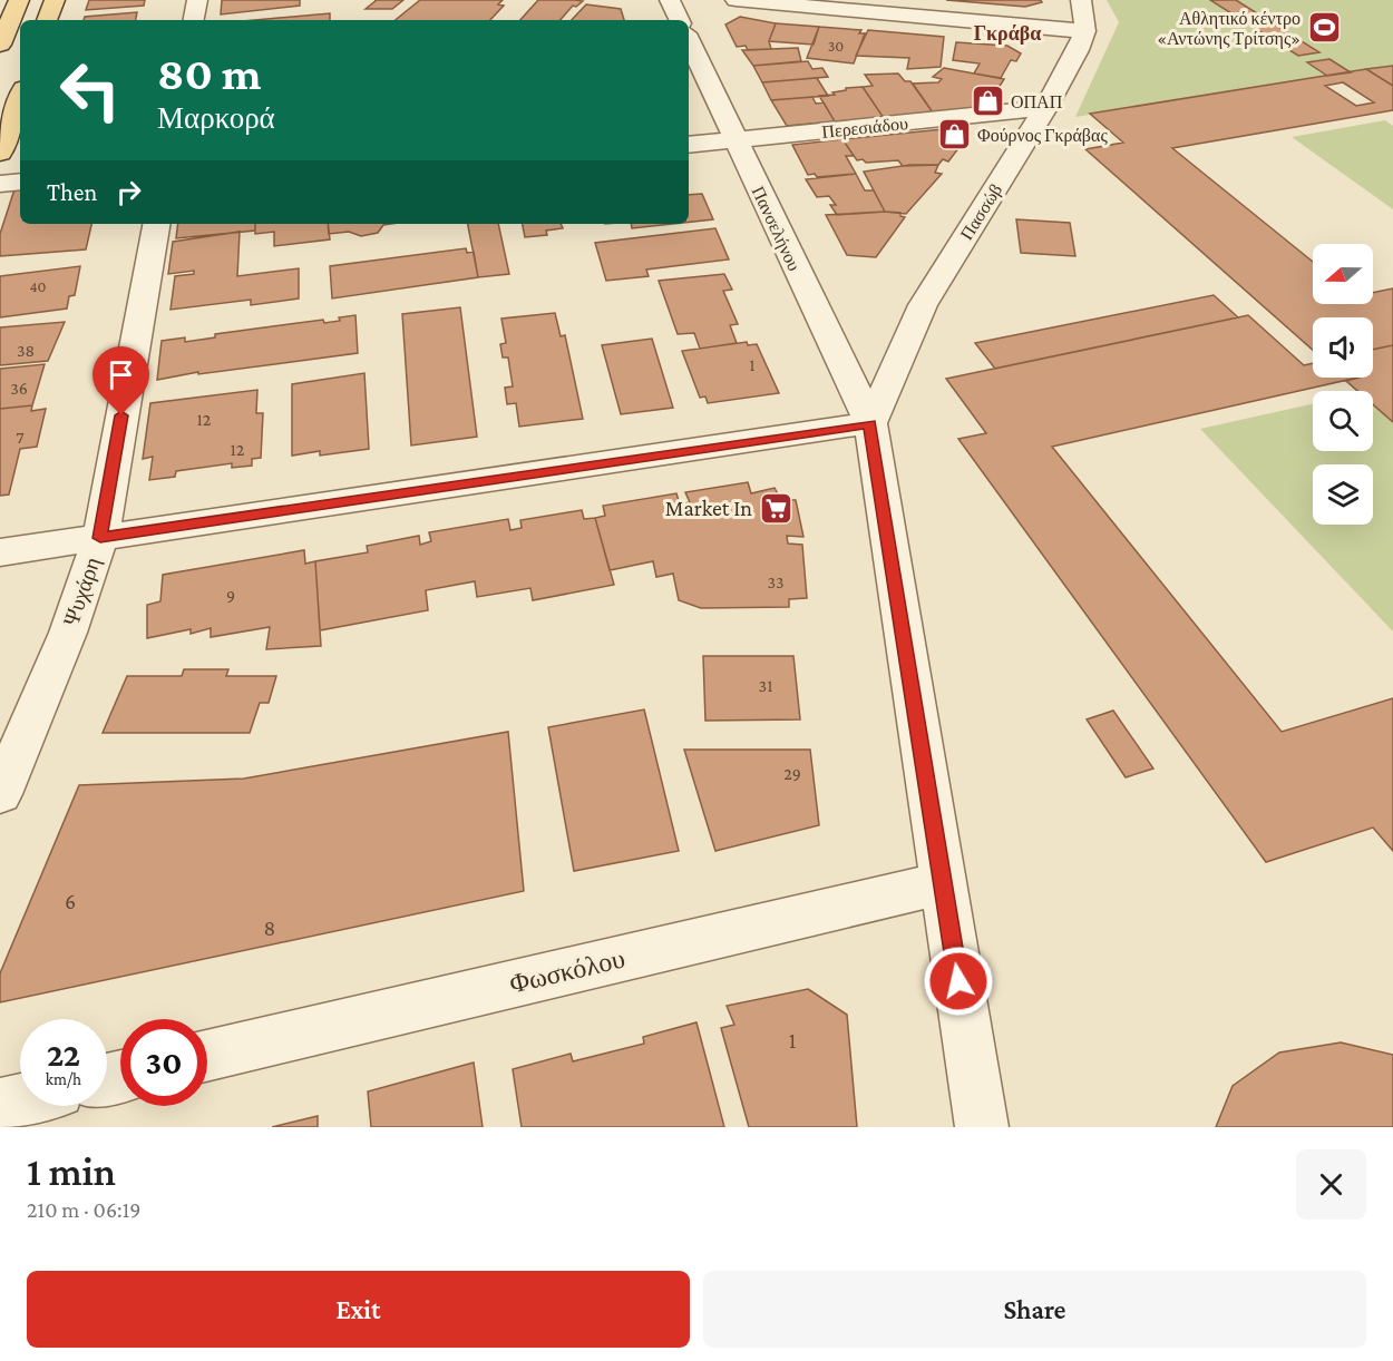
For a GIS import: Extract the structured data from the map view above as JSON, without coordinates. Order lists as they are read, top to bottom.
{
  "streets": {
    "street": [
      "Περεσιάδου",
      "Πασσώβ",
      "Πανσελήνου",
      "Ψυχάρη",
      "Φωσκόλου"
    ]
  },
  "crossings": [
    ["Περεσιάδου", "Πασσώβ"],
    ["Περεσιάδου", "Πανσελήνου"],
    ["Πασσώβ", "Πανσελήνου"],
    ["Πανσελήνου", "Φωσκόλου"]
  ],
  "districts": ["Γκράβα"],
  "places": {
    "sports": ["Αθλητικό κέντρο «Αντώνης Τρίτσης»"],
    "shop": ["ΟΠΑΠ", "Φούρνος Γκράβας"],
    "supermarket": ["Market In"]
  },
  "house_numbers": [
    "30",
    "40",
    "38",
    "1",
    "36",
    "12",
    "7",
    "12",
    "33",
    "9",
    "31",
    "29",
    "6",
    "8",
    "1"
  ],
  "north": "left",
  "page": {
    "turn": ["80 m", "Μαρκορά"],
    "then": "Then",
    "speed": "22 km/h",
    "limit": "30",
    "heading": ["1 min", "210 m · 06:19"],
    "buttons": ["Exit", "Share"]
  }
}
